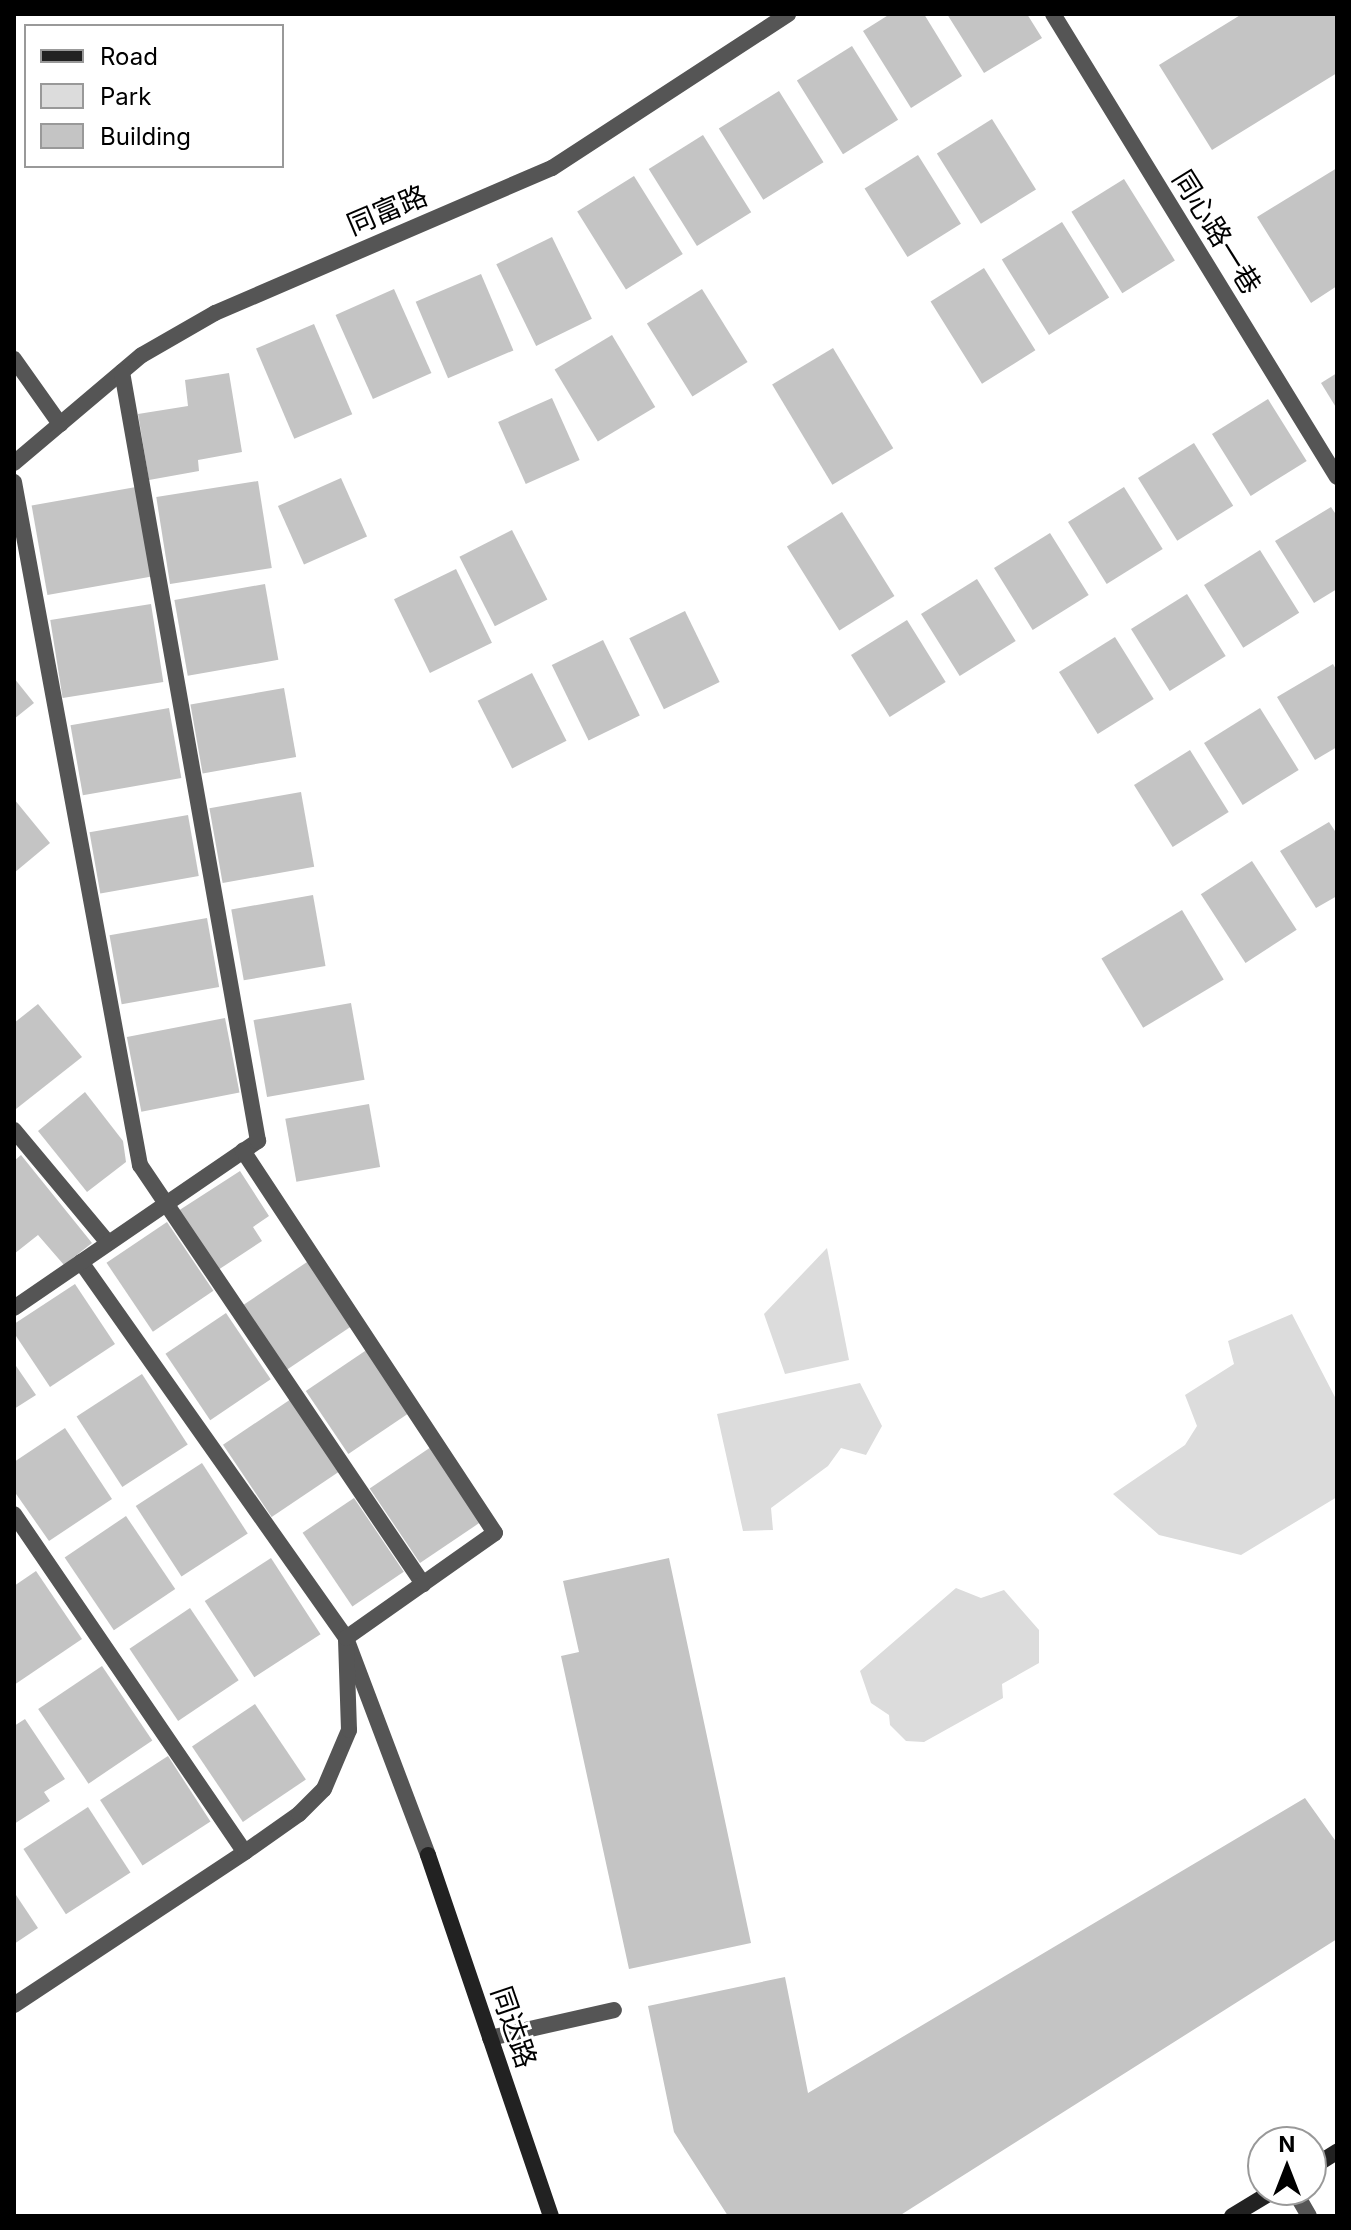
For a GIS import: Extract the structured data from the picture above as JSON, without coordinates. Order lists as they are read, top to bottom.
{
  "streets": {
    "street": ["同富路", "同心路一巷", "同达路"]
  },
  "legend": ["Road", "Park", "Building"],
  "north": "top"
}
